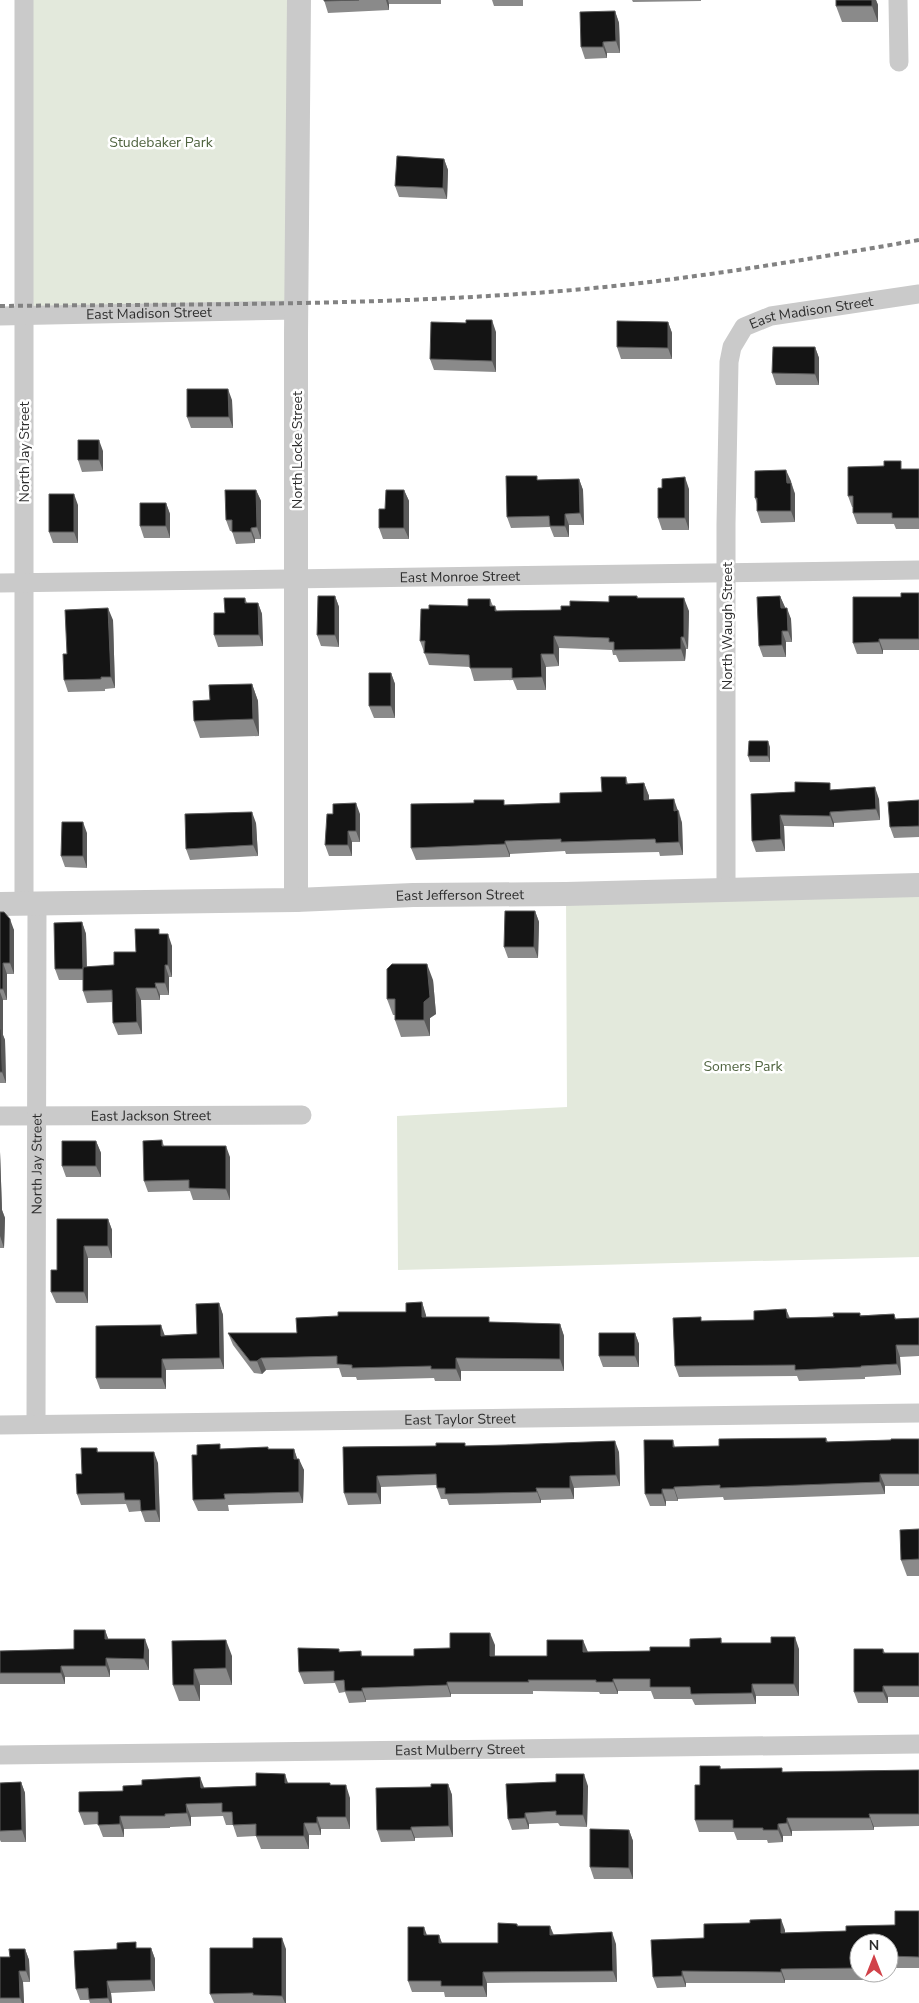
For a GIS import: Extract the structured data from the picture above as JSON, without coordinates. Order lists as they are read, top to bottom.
{
  "streets": {
    "street": [
      "East Madison Street",
      "North Locke Street",
      "North Jay Street",
      "East Monroe Street",
      "North Waugh Street",
      "East Jefferson Street",
      "East Jackson Street",
      "East Taylor Street",
      "East Mulberry Street"
    ]
  },
  "crossings": [
    ["East Madison Street", "North Locke Street"],
    ["East Madison Street", "North Jay Street"],
    ["East Madison Street", "North Waugh Street"],
    ["North Locke Street", "East Monroe Street"],
    ["North Locke Street", "East Jefferson Street"],
    ["North Jay Street", "East Monroe Street"],
    ["North Jay Street", "East Jefferson Street"],
    ["North Jay Street", "East Jackson Street"],
    ["North Jay Street", "East Taylor Street"],
    ["East Monroe Street", "North Waugh Street"],
    ["North Waugh Street", "East Jefferson Street"]
  ],
  "parks": ["Studebaker Park", "Somers Park"],
  "north": "top"
}
